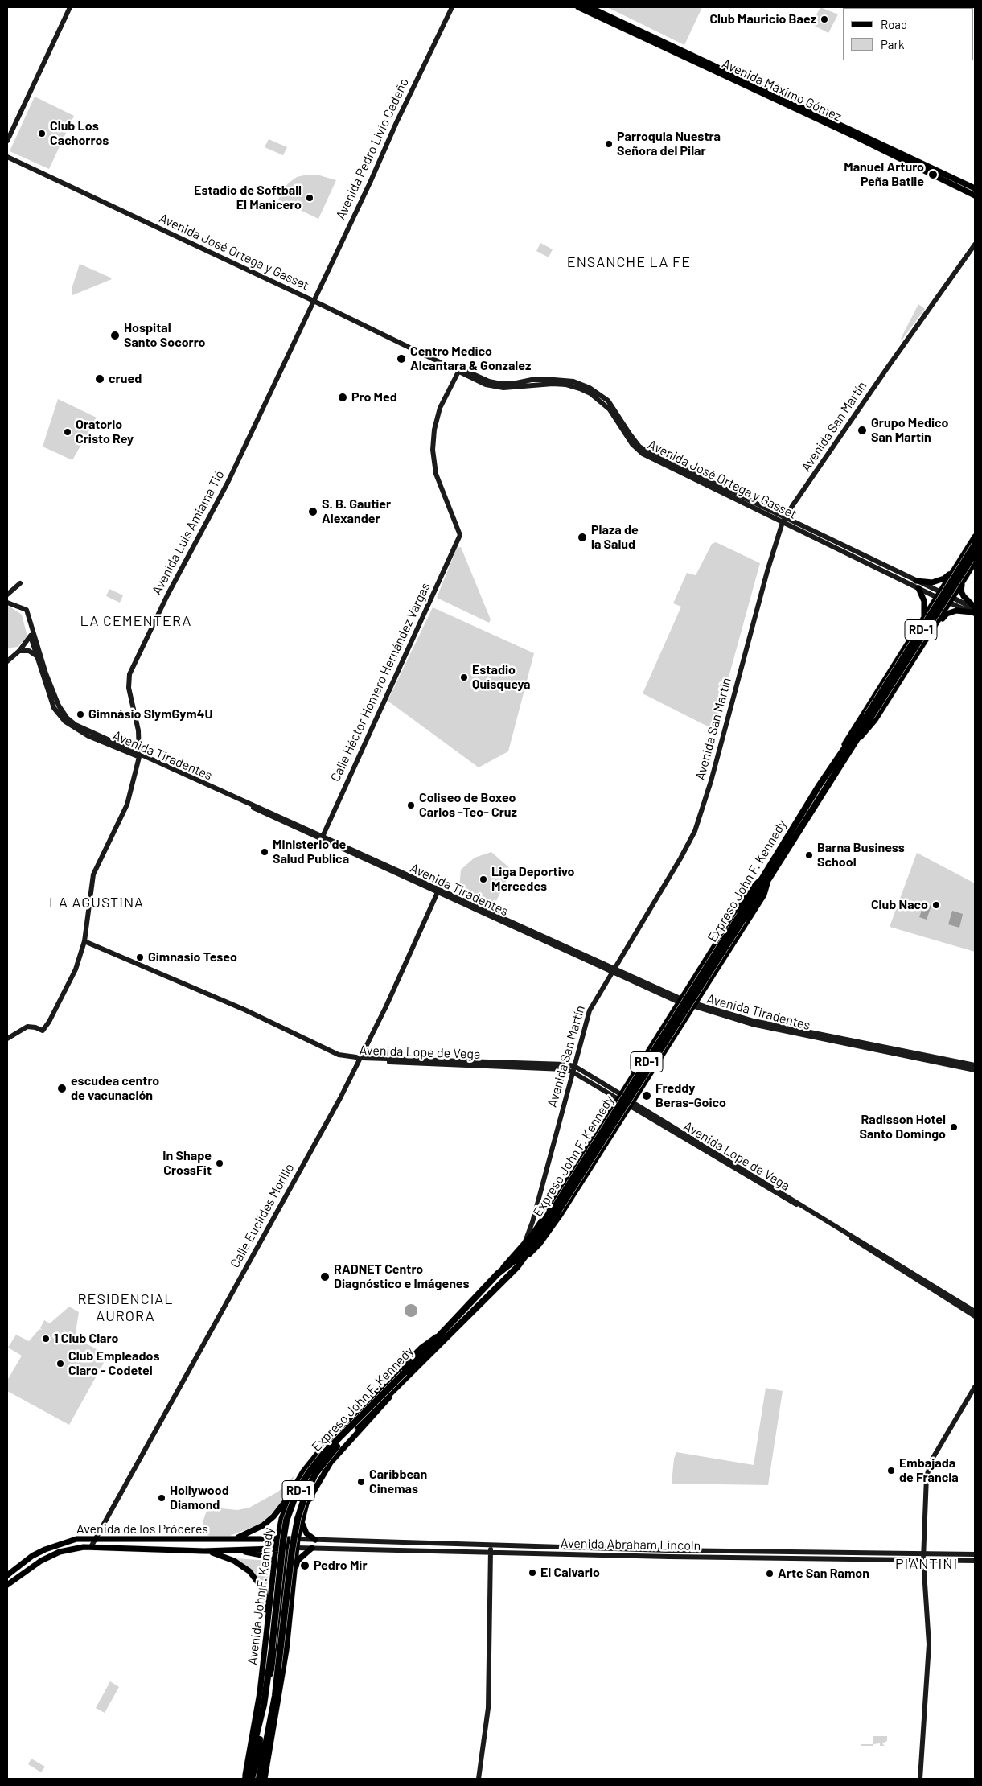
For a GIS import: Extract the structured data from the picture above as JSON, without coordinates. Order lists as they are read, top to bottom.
{
  "streets": {
    "highway": ["RD-1", "Expreso John F. Kennedy"],
    "main road": [
      "Avenida Máximo Gómez",
      "Avenida Pedro Livio Cedeño",
      "Avenida José Ortega y Gasset",
      "Avenida San Martín",
      "Avenida Luis Amiama Tió",
      "Calle Héctor Homero Hernández Vargas",
      "Avenida Tiradentes",
      "Avenida Lope de Vega",
      "Calle Euclides Morillo",
      "Avenida de los Próceres",
      "Avenida Abraham Lincoln",
      "Avenida John F. Kennedy"
    ]
  },
  "crossings": [
    ["Avenida Pedro Livio Cedeño", "Avenida José Ortega y Gasset"],
    ["Avenida Pedro Livio Cedeño", "Avenida Luis Amiama Tió"],
    ["Avenida José Ortega y Gasset", "Avenida San Martín"],
    ["Avenida José Ortega y Gasset", "Avenida Luis Amiama Tió"],
    ["Avenida José Ortega y Gasset", "RD-1"],
    ["Avenida José Ortega y Gasset", "Calle Héctor Homero Hernández Vargas"],
    ["Avenida San Martín", "RD-1"],
    ["Avenida San Martín", "Avenida Tiradentes"],
    ["Avenida San Martín", "Avenida Lope de Vega"],
    ["Avenida Luis Amiama Tió", "Avenida Tiradentes"],
    ["Avenida Luis Amiama Tió", "Avenida Lope de Vega"],
    ["RD-1", "Avenida Tiradentes"],
    ["RD-1", "Expreso John F. Kennedy"],
    ["RD-1", "Avenida Lope de Vega"],
    ["RD-1", "Avenida Abraham Lincoln"],
    ["Calle Héctor Homero Hernández Vargas", "Avenida Tiradentes"],
    ["Avenida Tiradentes", "Calle Euclides Morillo"],
    ["Expreso John F. Kennedy", "Avenida John F. Kennedy"],
    ["Avenida Lope de Vega", "Calle Euclides Morillo"],
    ["Calle Euclides Morillo", "Avenida de los Próceres"],
    ["Avenida de los Próceres", "Avenida Abraham Lincoln"],
    ["Avenida de los Próceres", "Avenida John F. Kennedy"]
  ],
  "districts": [
    "ENSANCHE LA FE",
    "LA CEMENTERA",
    "LA AGUSTINA",
    "RESIDENCIAL AURORA",
    "PIANTINI"
  ],
  "places": [
    "Club Mauricio Baez",
    "Club Los Cachorros",
    "Parroquia Nuestra Señora del Pilar",
    "Manuel Arturo Peña Batlle",
    "Estadio de Softball El Manicero",
    "Hospital Santo Socorro",
    "Centro Medico Alcantara & Gonzalez",
    "crued",
    "Pro Med",
    "Grupo Medico San Martin",
    "Oratorio Cristo Rey",
    "S. B. Gautier Alexander",
    "Plaza de la Salud",
    "Estadio Quisqueya",
    "Gimnásio SlymGym4U",
    "Coliseo de Boxeo Carlos -Teo- Cruz",
    "Ministerio de Salud Publica",
    "Barna Business School",
    "Liga Deportivo Mercedes",
    "Club Naco",
    "Gimnasio Teseo",
    "escudea centro de vacunación",
    "Freddy Beras-Goico",
    "Radisson Hotel Santo Domingo",
    "In Shape CrossFit",
    "RADNET Centro Diagnóstico e Imágenes",
    "1 Club Claro",
    "Club Empleados Claro - Codetel",
    "Embajada de Francia",
    "Caribbean Cinemas",
    "Hollywood Diamond",
    "Pedro Mir",
    "El Calvario",
    "Arte San Ramon"
  ],
  "legend": ["Road", "Park"]
}
